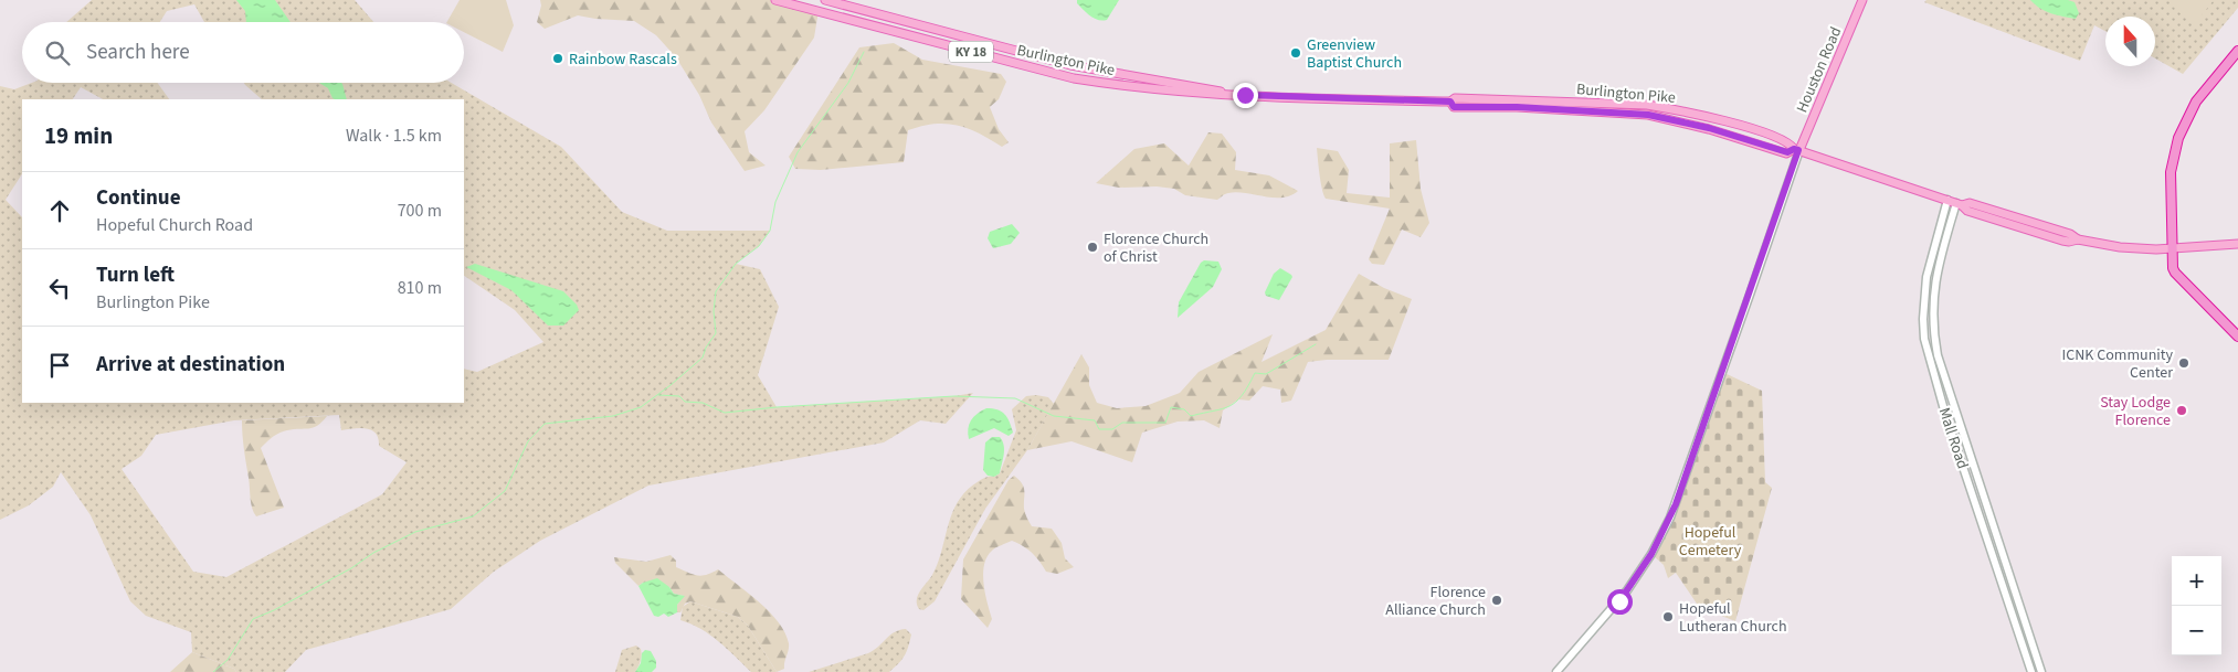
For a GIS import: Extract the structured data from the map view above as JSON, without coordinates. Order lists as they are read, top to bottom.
{
  "streets": {
    "main road": [
      "KY 18",
      "Burlington Pike",
      "Houston Road",
      "Mall Road"
    ]
  },
  "crossings": [
    ["Burlington Pike", "Houston Road"],
    ["Burlington Pike", "Mall Road"]
  ],
  "parks": ["Hopeful Cemetery"],
  "places": [
    "Greenview Baptist Church",
    "Rainbow Rascals",
    "Florence Church of Christ",
    "ICNK Community Center",
    "Stay Lodge Florence",
    "Florence Alliance Church",
    "Hopeful Lutheran Church"
  ],
  "north": "top",
  "page": {
    "search": "Search here",
    "heading": ["19 min", "Walk · 1.5 km"],
    "list": [
      ["Continue", "Hopeful Church Road", "700 m"],
      ["Turn left", "Burlington Pike", "810 m"],
      "Arrive at destination"
    ],
    "map_buttons": ["+", "−"]
  }
}
